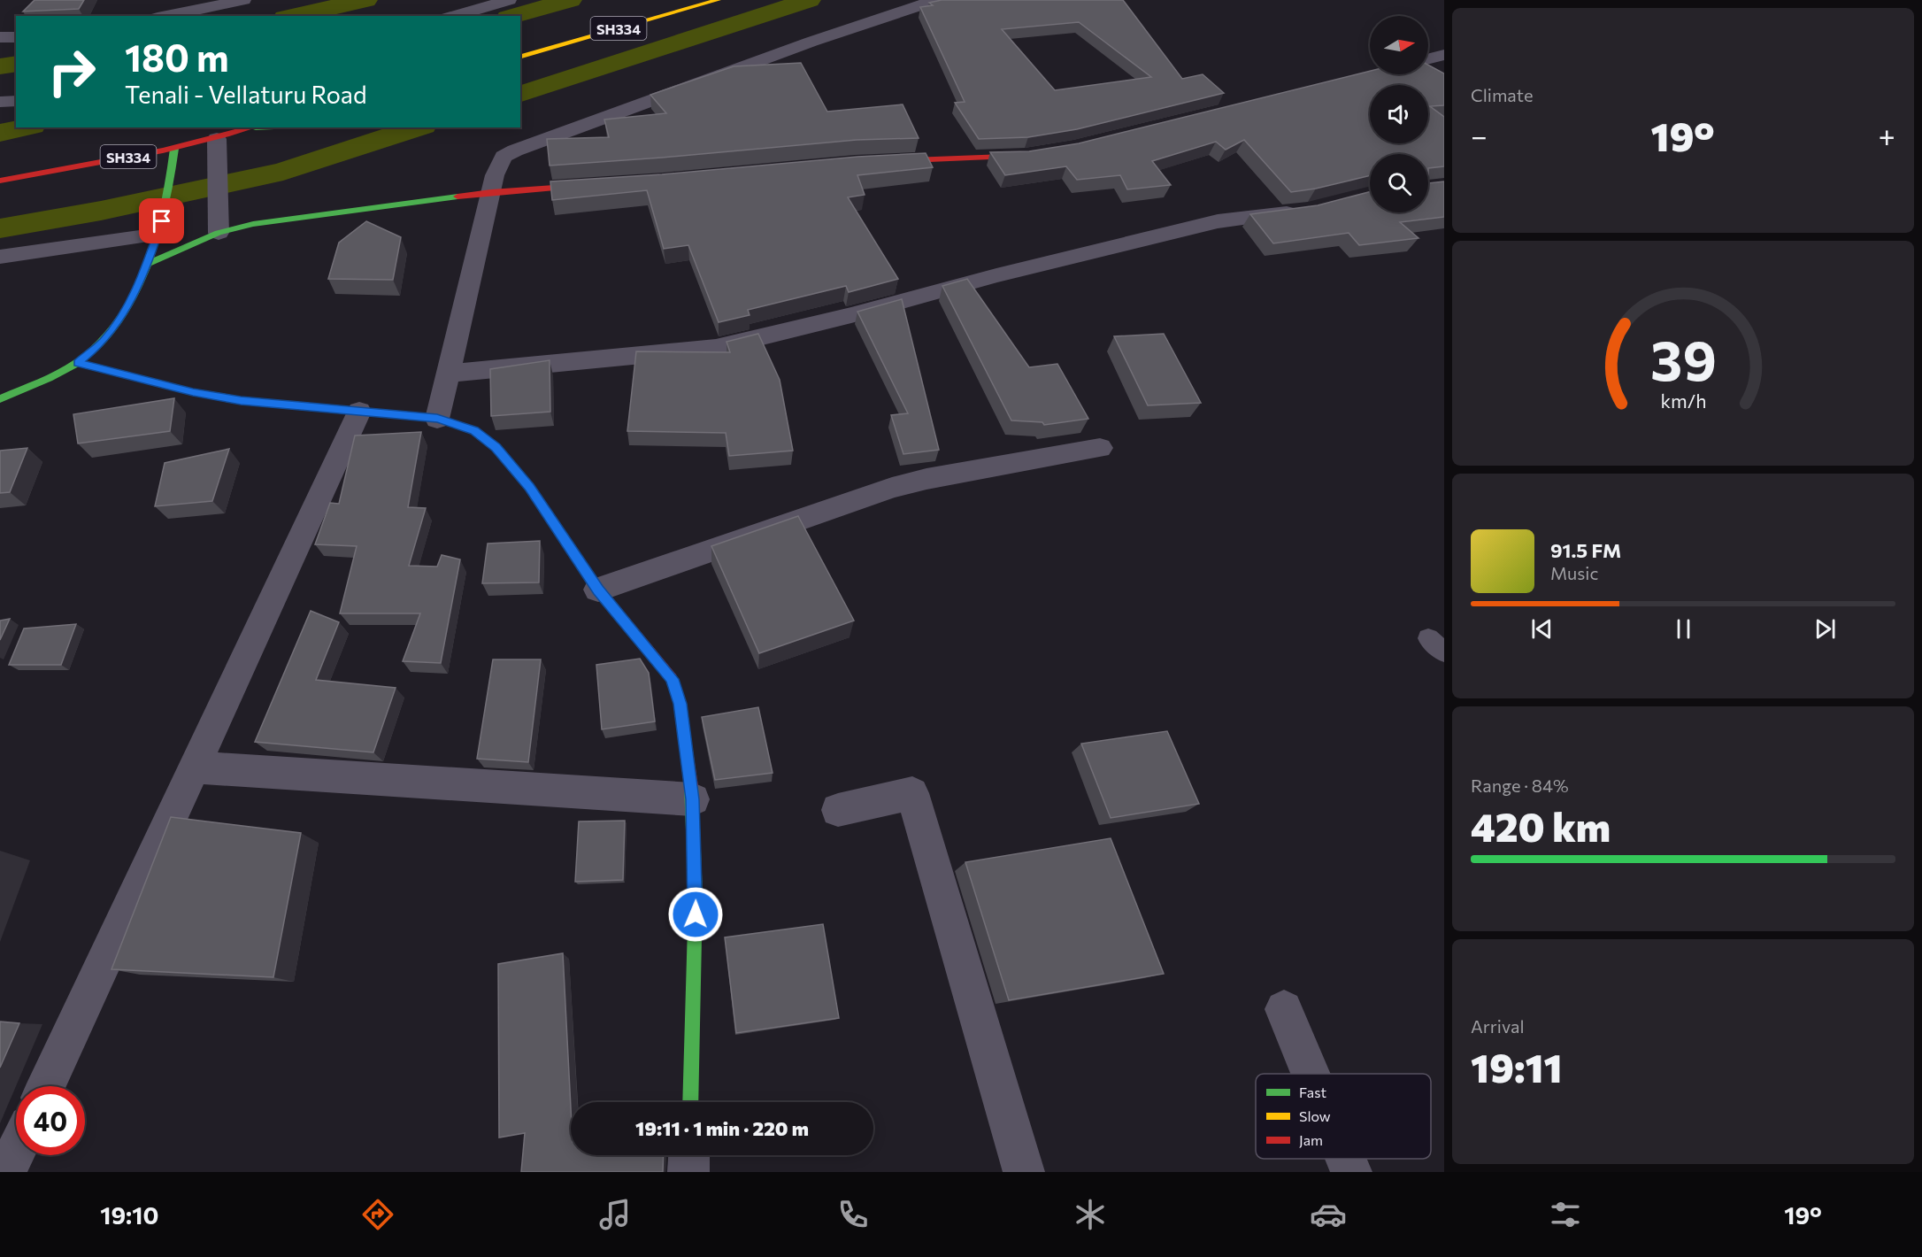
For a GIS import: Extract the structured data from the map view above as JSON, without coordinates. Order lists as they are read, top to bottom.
{
  "streets": {
    "street": ["SH334"]
  },
  "legend": ["Fast", "Slow", "Jam"],
  "north": "right",
  "page": {
    "tile": [
      "Climate",
      ["Range · 84%", "420 km"],
      ["Arrival", "19:11"]
    ],
    "turn": ["180 m", "Tenali - Vellaturu Road"],
    "heat": ["−", "19°", "+"],
    "song": ["91.5 FM", "Music"],
    "limit": "40",
    "trip": "19:11 · 1 min · 220 m",
    "tabs": ["19:10", "19°"],
    "gauge": ["39", "km/h"]
  }
}
